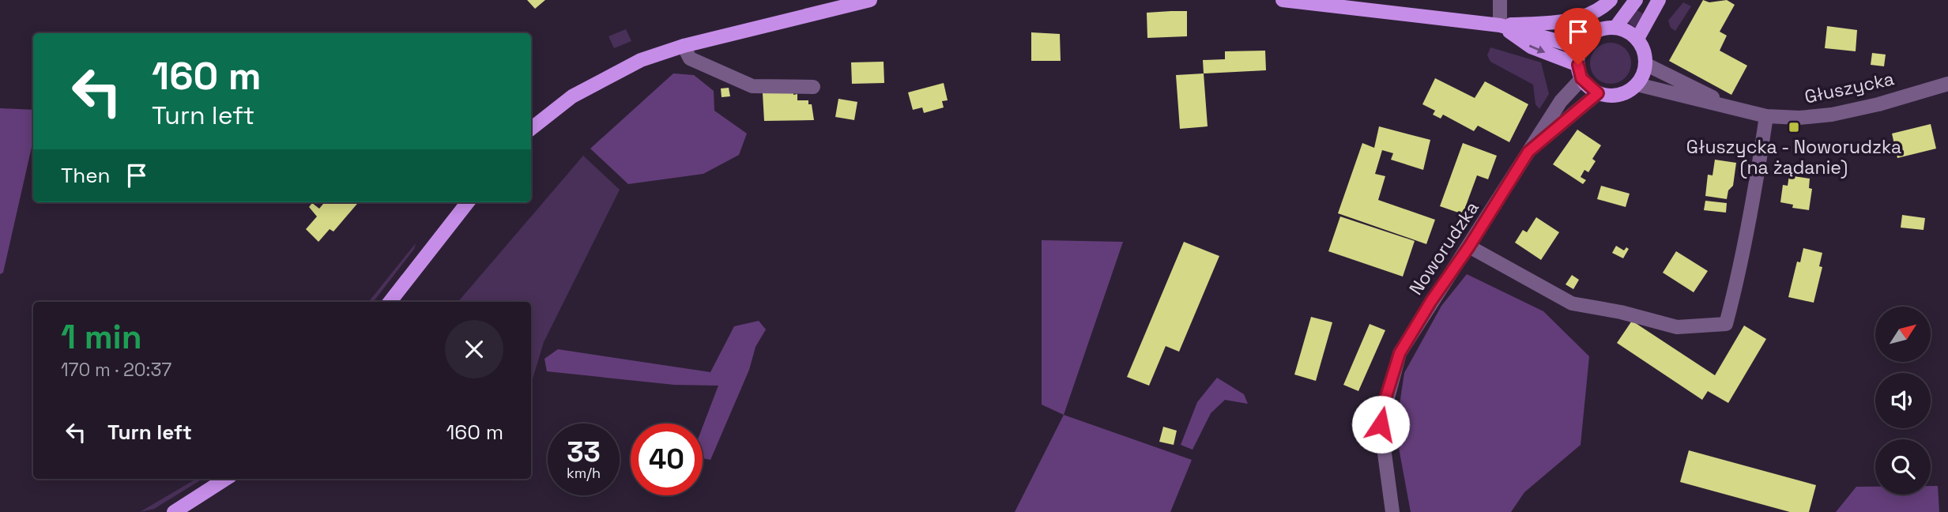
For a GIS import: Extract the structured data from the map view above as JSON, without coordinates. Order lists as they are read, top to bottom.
{
  "streets": {
    "street": ["Głuszycka", "Noworudzka"]
  },
  "crossings": [
    ["Głuszycka", "Noworudzka"]
  ],
  "places": {
    "transit": ["Głuszycka - Noworudzka (na żądanie)"]
  },
  "north": "top right",
  "page": {
    "turn": ["160 m", "Turn left"],
    "then": "Then",
    "heading": ["1 min", "170 m · 20:37"],
    "list": [
      {
        "name": "Turn left",
        "value": "160 m"
      }
    ],
    "speed": "33 km/h",
    "limit": "40"
  }
}
